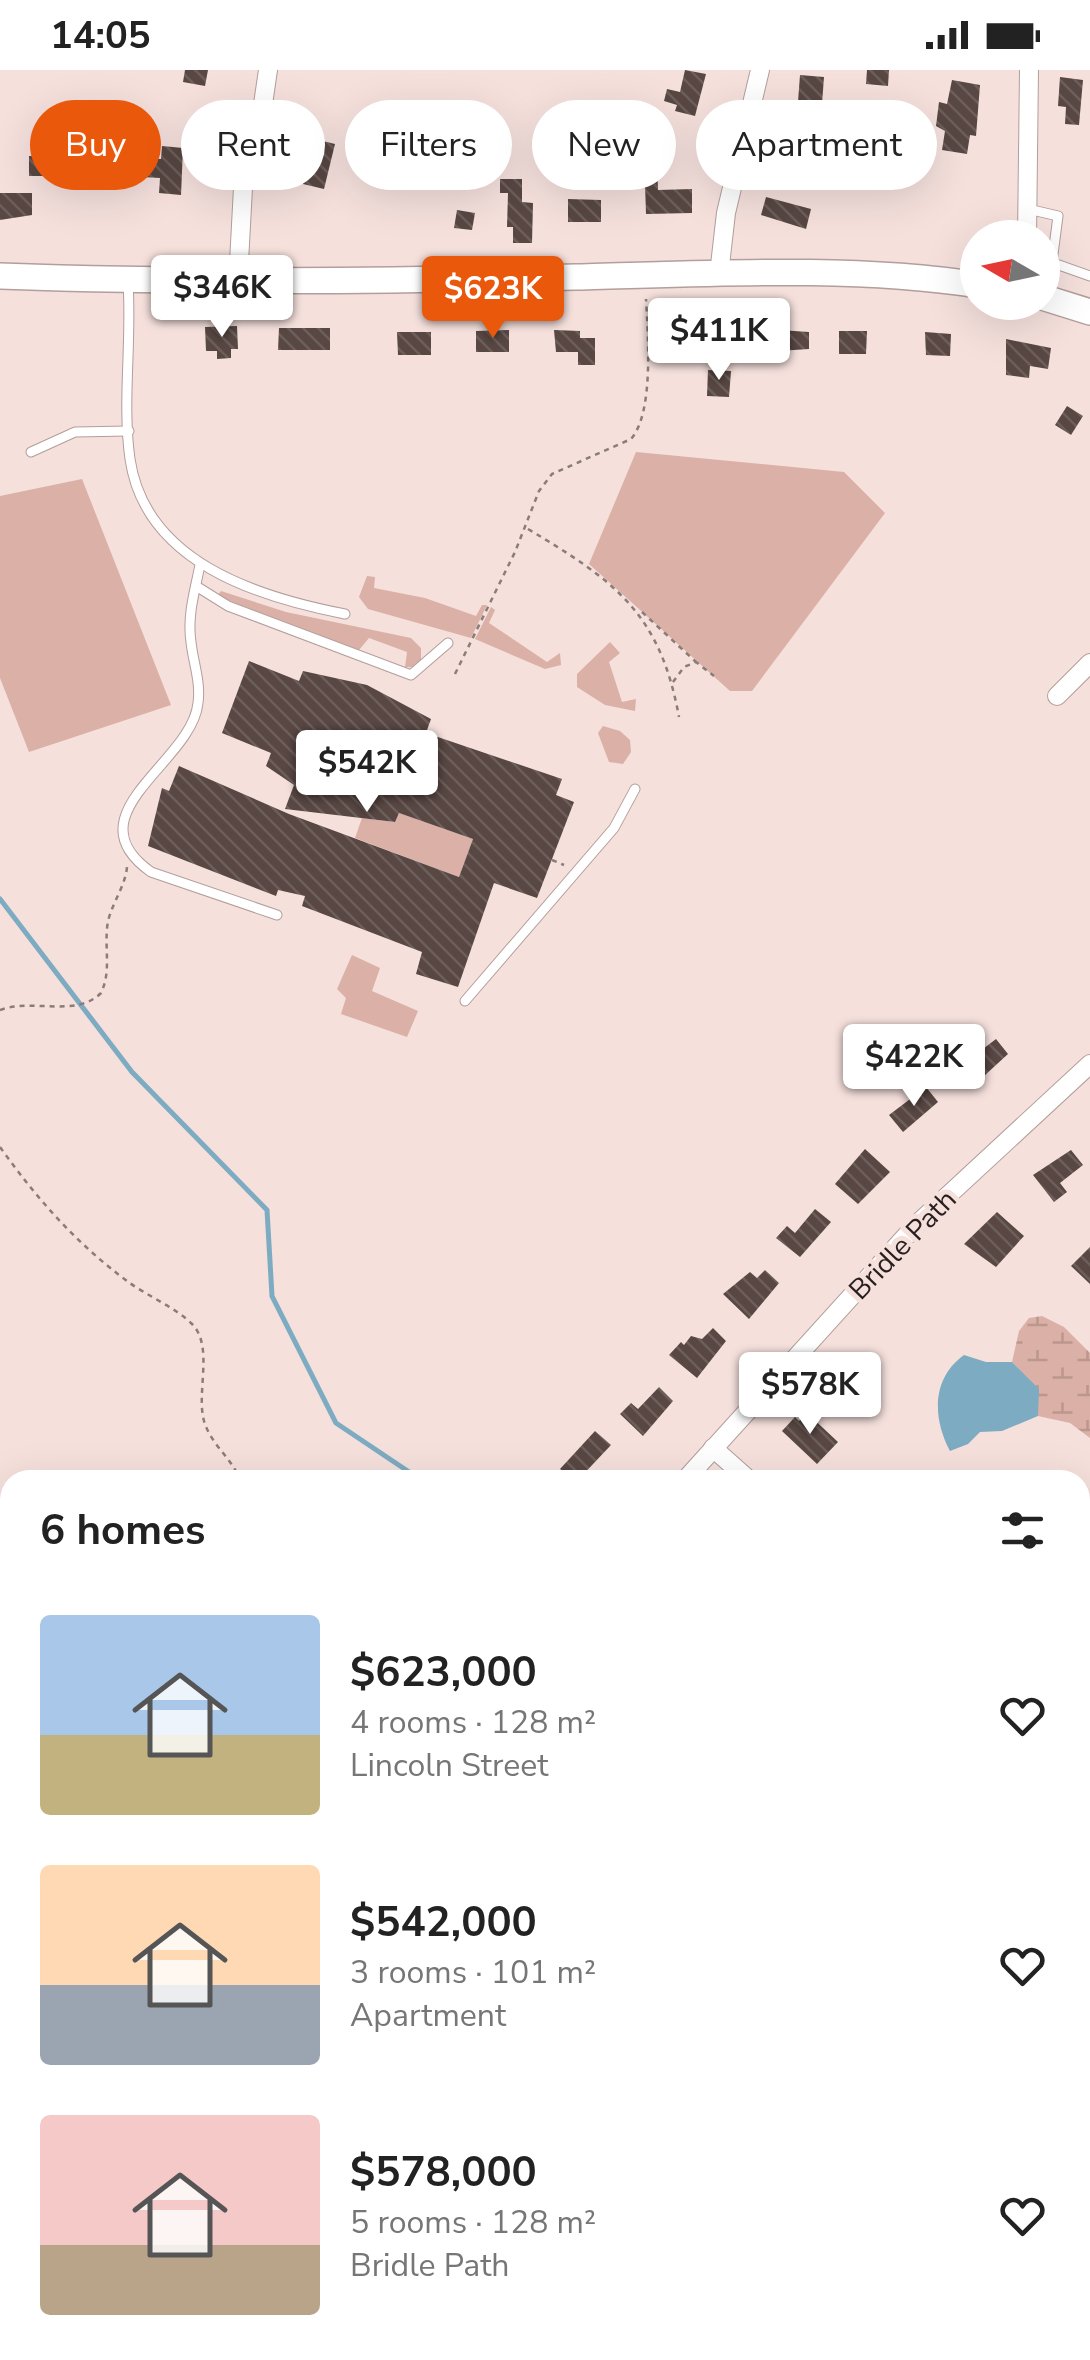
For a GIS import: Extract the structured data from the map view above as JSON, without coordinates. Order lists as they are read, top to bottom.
{
  "streets": {
    "street": ["Bridle Path"]
  },
  "north": "left",
  "page": {
    "status": "14:05",
    "chip": [
      "Buy",
      "Rent",
      "Filters",
      "New",
      "Apartment"
    ],
    "price": [
      "$346K",
      "$623K",
      "$411K",
      "$542K",
      "$422K",
      "$578K"
    ],
    "heading": "6 homes",
    "list": [
      {
        "name": "$623,000",
        "note": "4 rooms · 128 m² · Lincoln Street"
      },
      {
        "name": "$542,000",
        "note": "3 rooms · 101 m² · Apartment"
      },
      {
        "name": "$578,000",
        "note": "5 rooms · 128 m² · Bridle Path"
      }
    ]
  }
}
